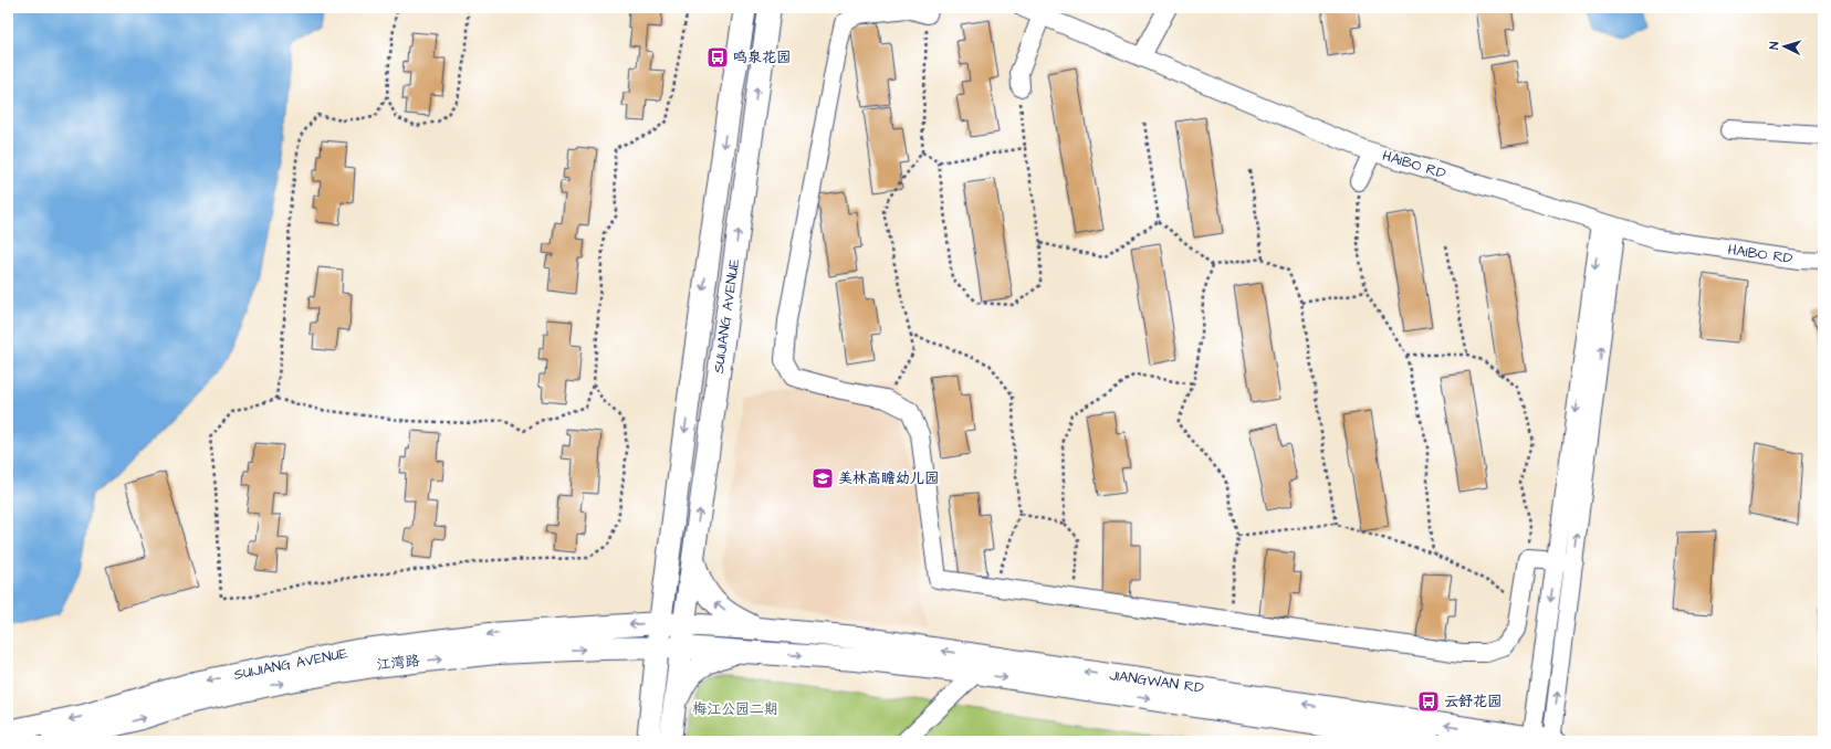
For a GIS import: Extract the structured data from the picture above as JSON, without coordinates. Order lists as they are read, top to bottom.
{
  "streets": {
    "main road": ["SUIJIANG AVENUE", "江湾路", "JIANGWAN RD"],
    "street": ["HAIBO RD"]
  },
  "crossings": [
    ["SUIJIANG AVENUE", "江湾路"],
    ["SUIJIANG AVENUE", "JIANGWAN RD"],
    ["江湾路", "JIANGWAN RD"]
  ],
  "one_way": ["江湾路"],
  "parks": ["梅江公园二期"],
  "places": {
    "bus stop": ["鸣泉花园", "云舒花园"],
    "school or university": ["美林高瞻幼儿园"]
  },
  "north": "left"
}
